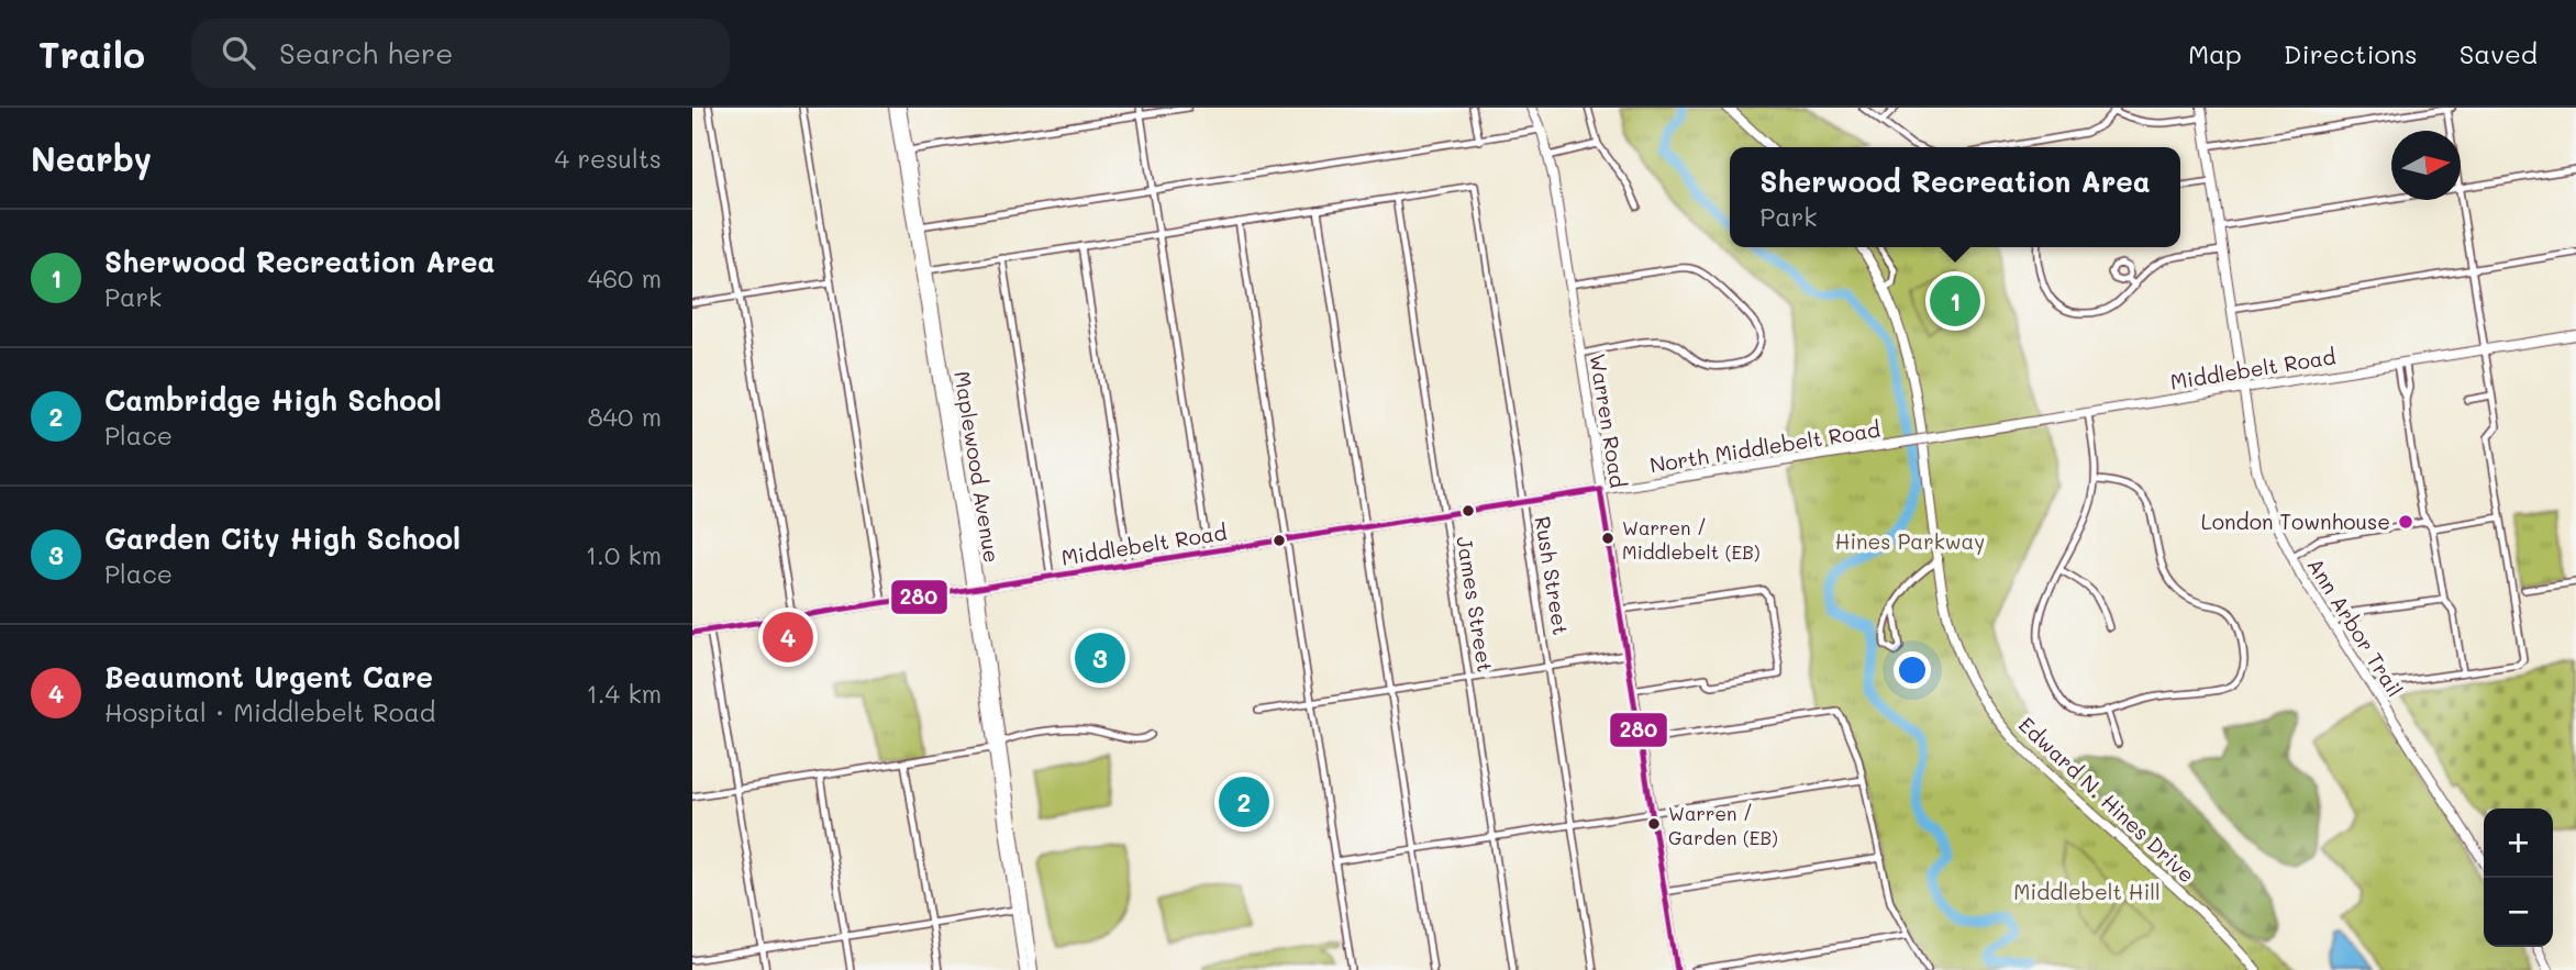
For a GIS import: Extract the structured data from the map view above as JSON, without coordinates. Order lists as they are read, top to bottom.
{
  "streets": {
    "main road": [
      "Middlebelt Road",
      "Warren Road",
      "North Middlebelt Road",
      "Maplewood Avenue",
      "Ann Arbor Trail",
      "Edward N. Hines Drive"
    ],
    "street": ["Rush Street", "James Street"]
  },
  "crossings": [
    ["Middlebelt Road", "Warren Road"],
    ["Middlebelt Road", "North Middlebelt Road"],
    ["Middlebelt Road", "Maplewood Avenue"],
    ["Middlebelt Road", "Rush Street"],
    ["Middlebelt Road", "James Street"],
    ["Middlebelt Road", "Ann Arbor Trail"],
    ["Warren Road", "North Middlebelt Road"],
    ["Rush Street", "James Street"]
  ],
  "parks": ["Hines Parkway", "Middlebelt Hill"],
  "places": ["London Townhouse", "Warren / Middlebelt (EB)", "Warren / Garden (EB)"],
  "lines": ["transit line 280"],
  "north": "right",
  "page": {
    "header": "Trailo",
    "search": "Search here",
    "nav": ["Map", "Directions", "Saved"],
    "heading": ["Nearby", "4 results"],
    "popup": ["Sherwood Recreation Area", "Park"],
    "list": [
      {
        "mark": "1",
        "name": "Sherwood Recreation Area",
        "note": "Park",
        "value": "460 m"
      },
      {
        "mark": "2",
        "name": "Cambridge High School",
        "note": "Place",
        "value": "840 m"
      },
      {
        "mark": "3",
        "name": "Garden City High School",
        "note": "Place",
        "value": "1.0 km"
      },
      {
        "mark": "4",
        "name": "Beaumont Urgent Care",
        "note": "Hospital · Middlebelt Road",
        "value": "1.4 km"
      }
    ],
    "pins": [
      "1",
      "4",
      "3",
      "2"
    ],
    "map_buttons": ["+", "−"]
  }
}
